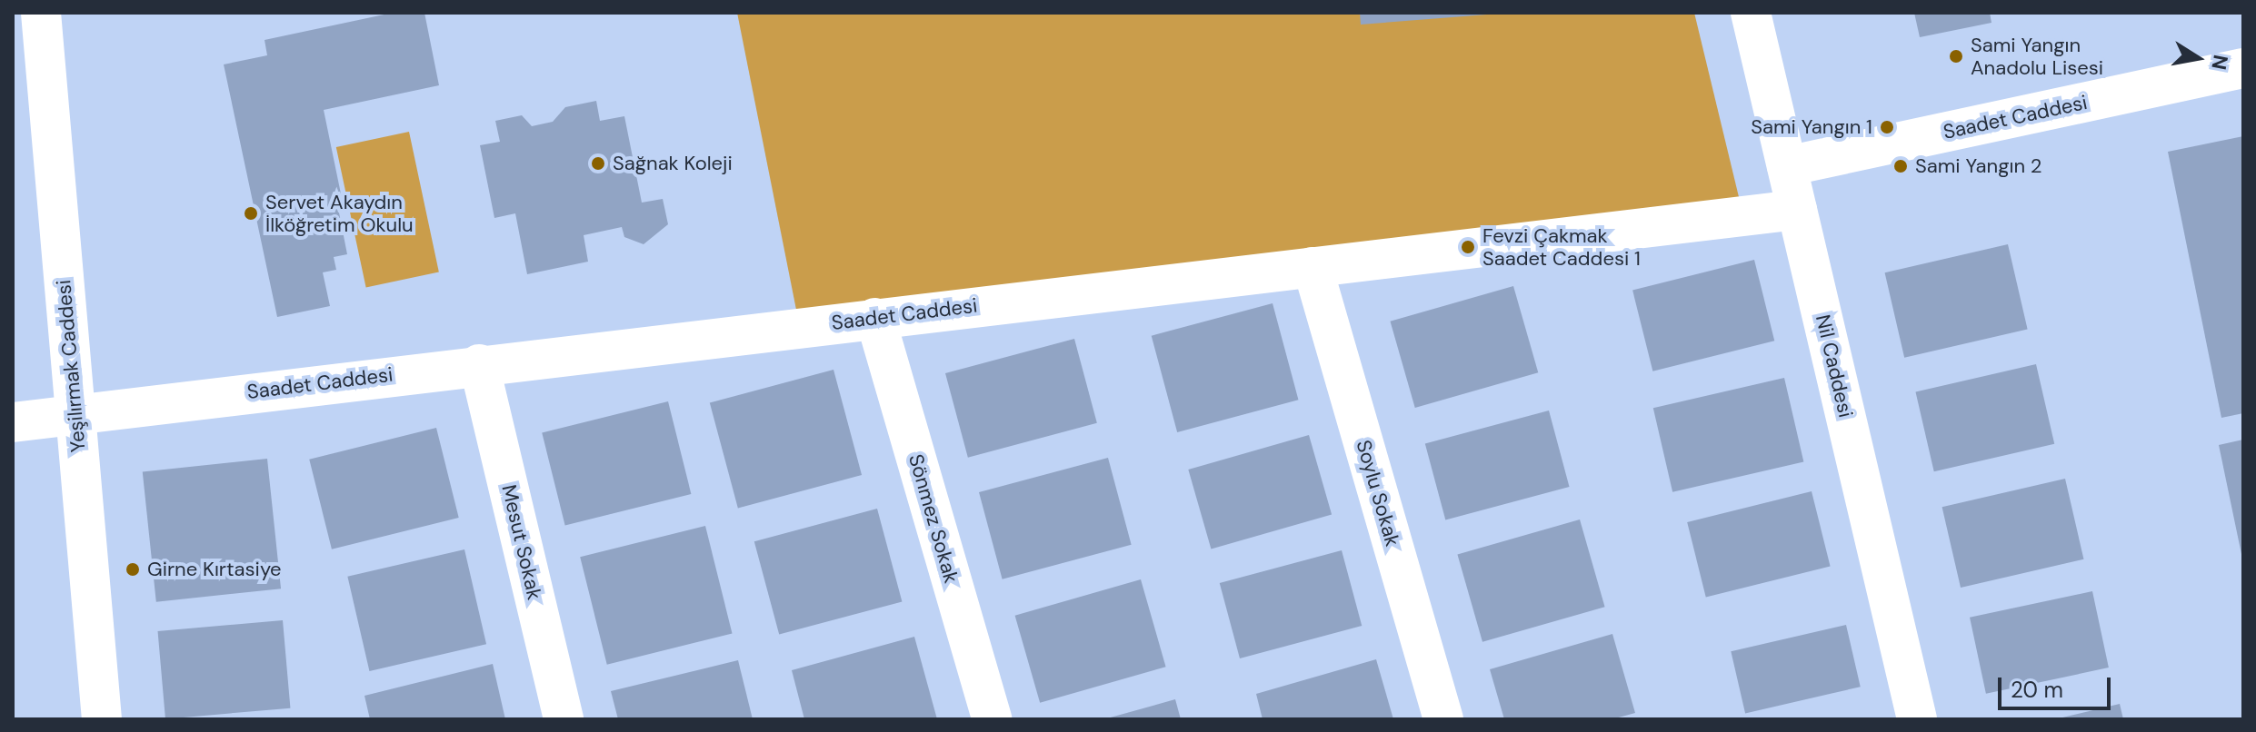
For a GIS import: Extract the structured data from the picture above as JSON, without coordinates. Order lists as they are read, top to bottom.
{
  "streets": {
    "street": [
      "Saadet Caddesi",
      "Yeşilırmak Caddesi",
      "Nil Caddesi",
      "Soylu Sokak",
      "Sönmez Sokak",
      "Mesut Sokak"
    ]
  },
  "crossings": [
    ["Saadet Caddesi", "Yeşilırmak Caddesi"],
    ["Saadet Caddesi", "Nil Caddesi"],
    ["Saadet Caddesi", "Soylu Sokak"],
    ["Saadet Caddesi", "Sönmez Sokak"],
    ["Saadet Caddesi", "Mesut Sokak"]
  ],
  "places": [
    "Sami Yangın Anadolu Lisesi",
    "Sami Yangın 1",
    "Sağnak Koleji",
    "Sami Yangın 2",
    "Servet Akaydın İlköğretim Okulu",
    "Fevzi Çakmak Saadet Caddesi 1",
    "Girne Kırtasiye"
  ],
  "scale_bar": "20 m",
  "north": "right"
}
